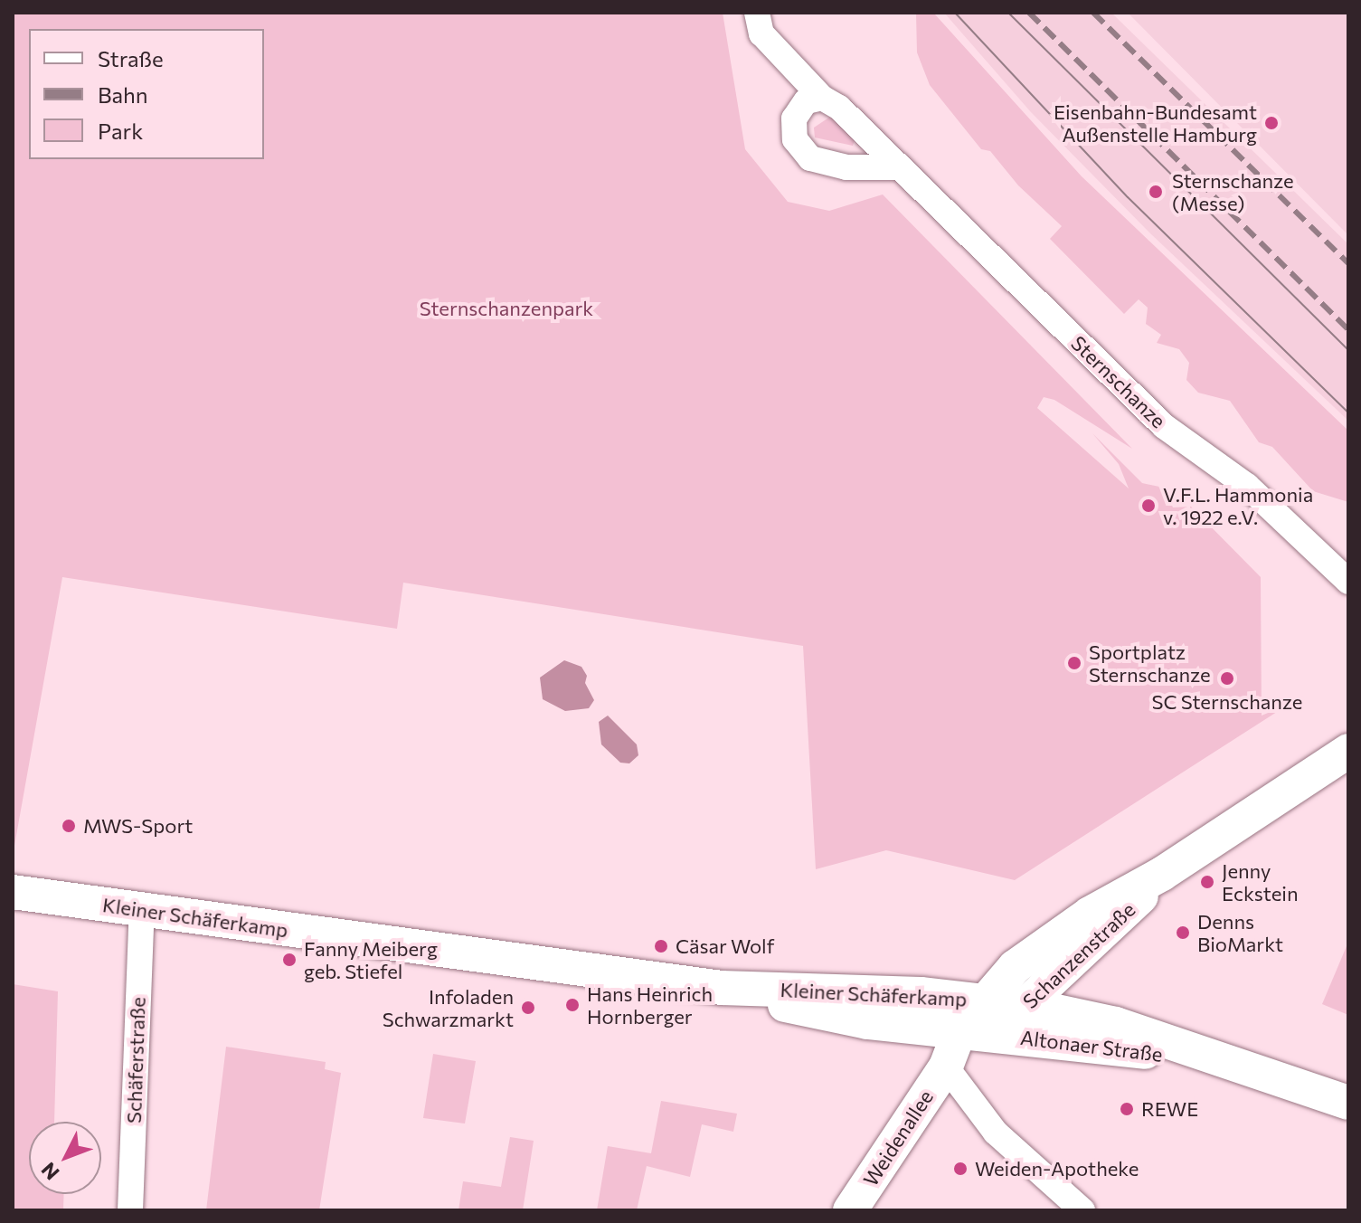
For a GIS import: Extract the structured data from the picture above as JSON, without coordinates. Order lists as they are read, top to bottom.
{
  "streets": {
    "main road": [
      "Kleiner Schäferkamp",
      "Schanzenstraße",
      "Altonaer Straße",
      "Weidenallee"
    ],
    "street": ["Sternschanze", "Schäferstraße"]
  },
  "crossings": [
    ["Kleiner Schäferkamp", "Schanzenstraße"],
    ["Kleiner Schäferkamp", "Altonaer Straße"],
    ["Kleiner Schäferkamp", "Schäferstraße"],
    ["Kleiner Schäferkamp", "Weidenallee"],
    ["Schanzenstraße", "Altonaer Straße"],
    ["Schanzenstraße", "Weidenallee"],
    ["Altonaer Straße", "Weidenallee"]
  ],
  "parks": ["Sternschanzenpark"],
  "places": [
    "Eisenbahn-Bundesamt Außenstelle Hamburg",
    "Sternschanze (Messe)",
    "V.F.L. Hammonia v. 1922 e.V.",
    "Sportplatz Sternschanze",
    "SC Sternschanze",
    "MWS-Sport",
    "Jenny Eckstein",
    "Denns BioMarkt",
    "Cäsar Wolf",
    "Fanny Meiberg geb. Stiefel",
    "Hans Heinrich Hornberger",
    "Infoladen Schwarzmarkt",
    "REWE",
    "Weiden-Apotheke"
  ],
  "legend": ["Straße", "Bahn", "Park"],
  "north": "bottom left"
}
